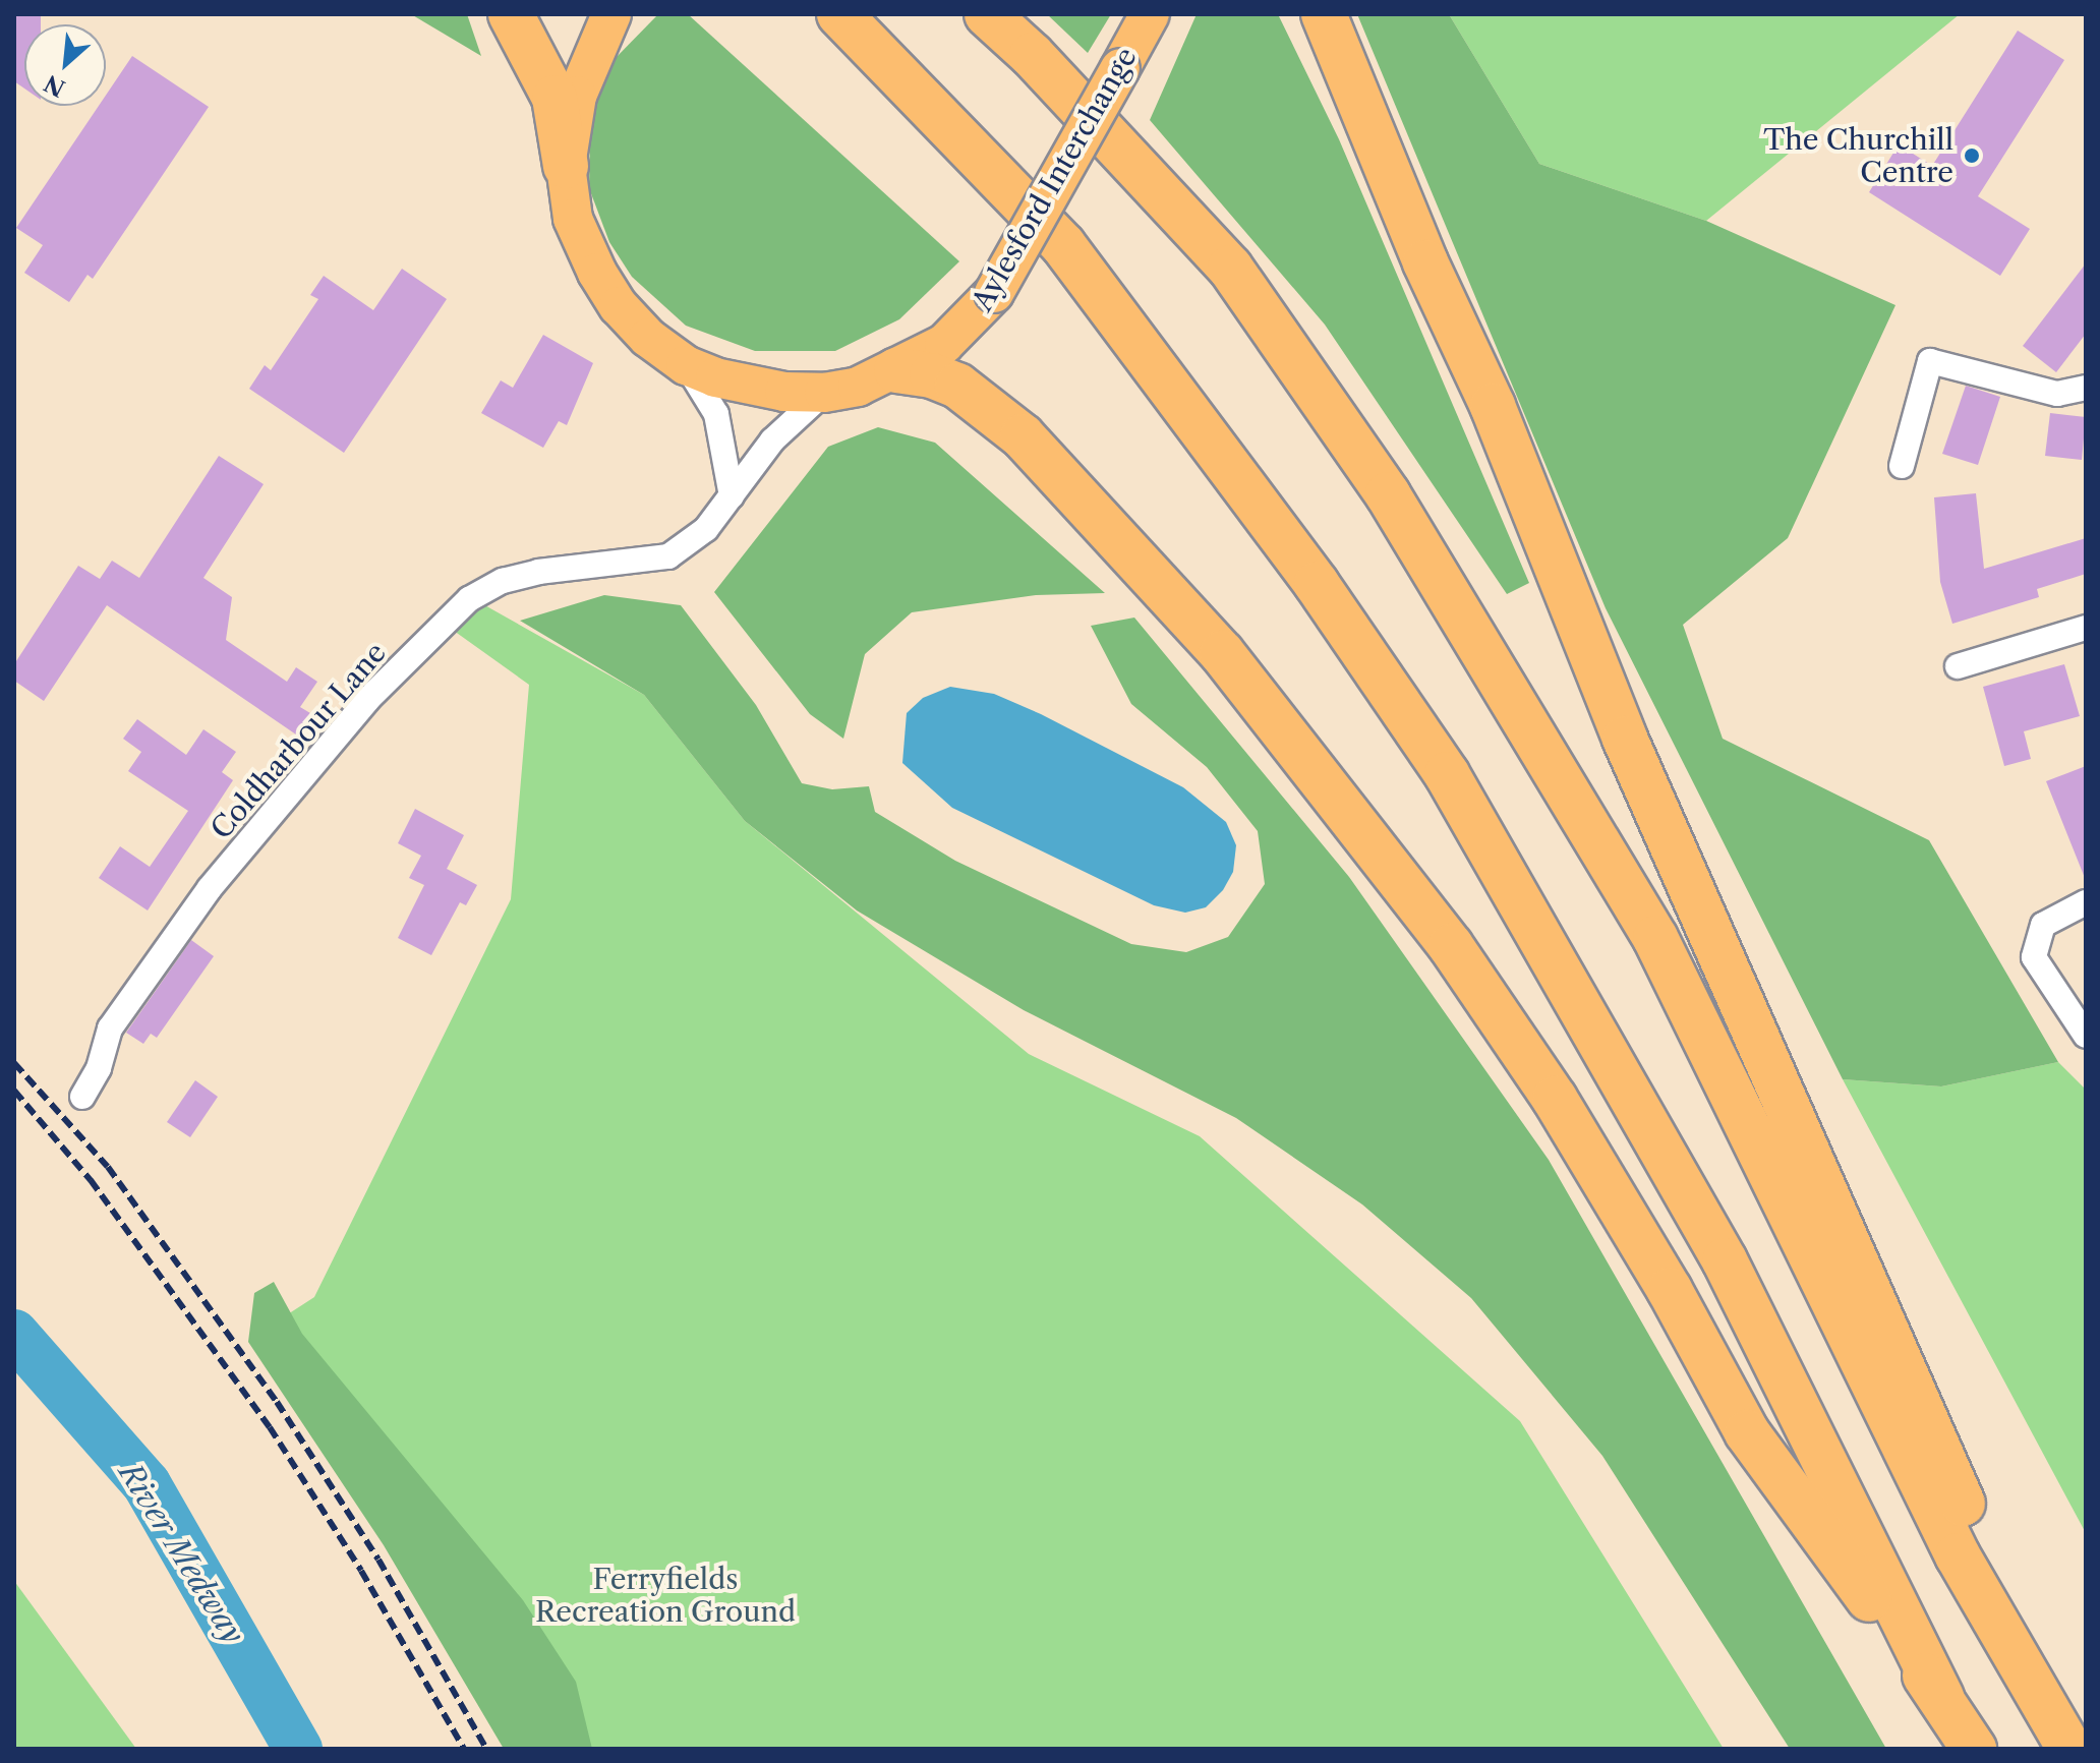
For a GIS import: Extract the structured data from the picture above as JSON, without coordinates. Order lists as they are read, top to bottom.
{
  "streets": {
    "main road": ["Aylesford Interchange"],
    "street": ["Coldharbour Lane"]
  },
  "crossings": [
    ["Aylesford Interchange", "Coldharbour Lane"]
  ],
  "water": ["River Medway"],
  "parks": ["Ferryfields Recreation Ground"],
  "places": ["The Churchill Centre"],
  "north": "bottom left"
}
